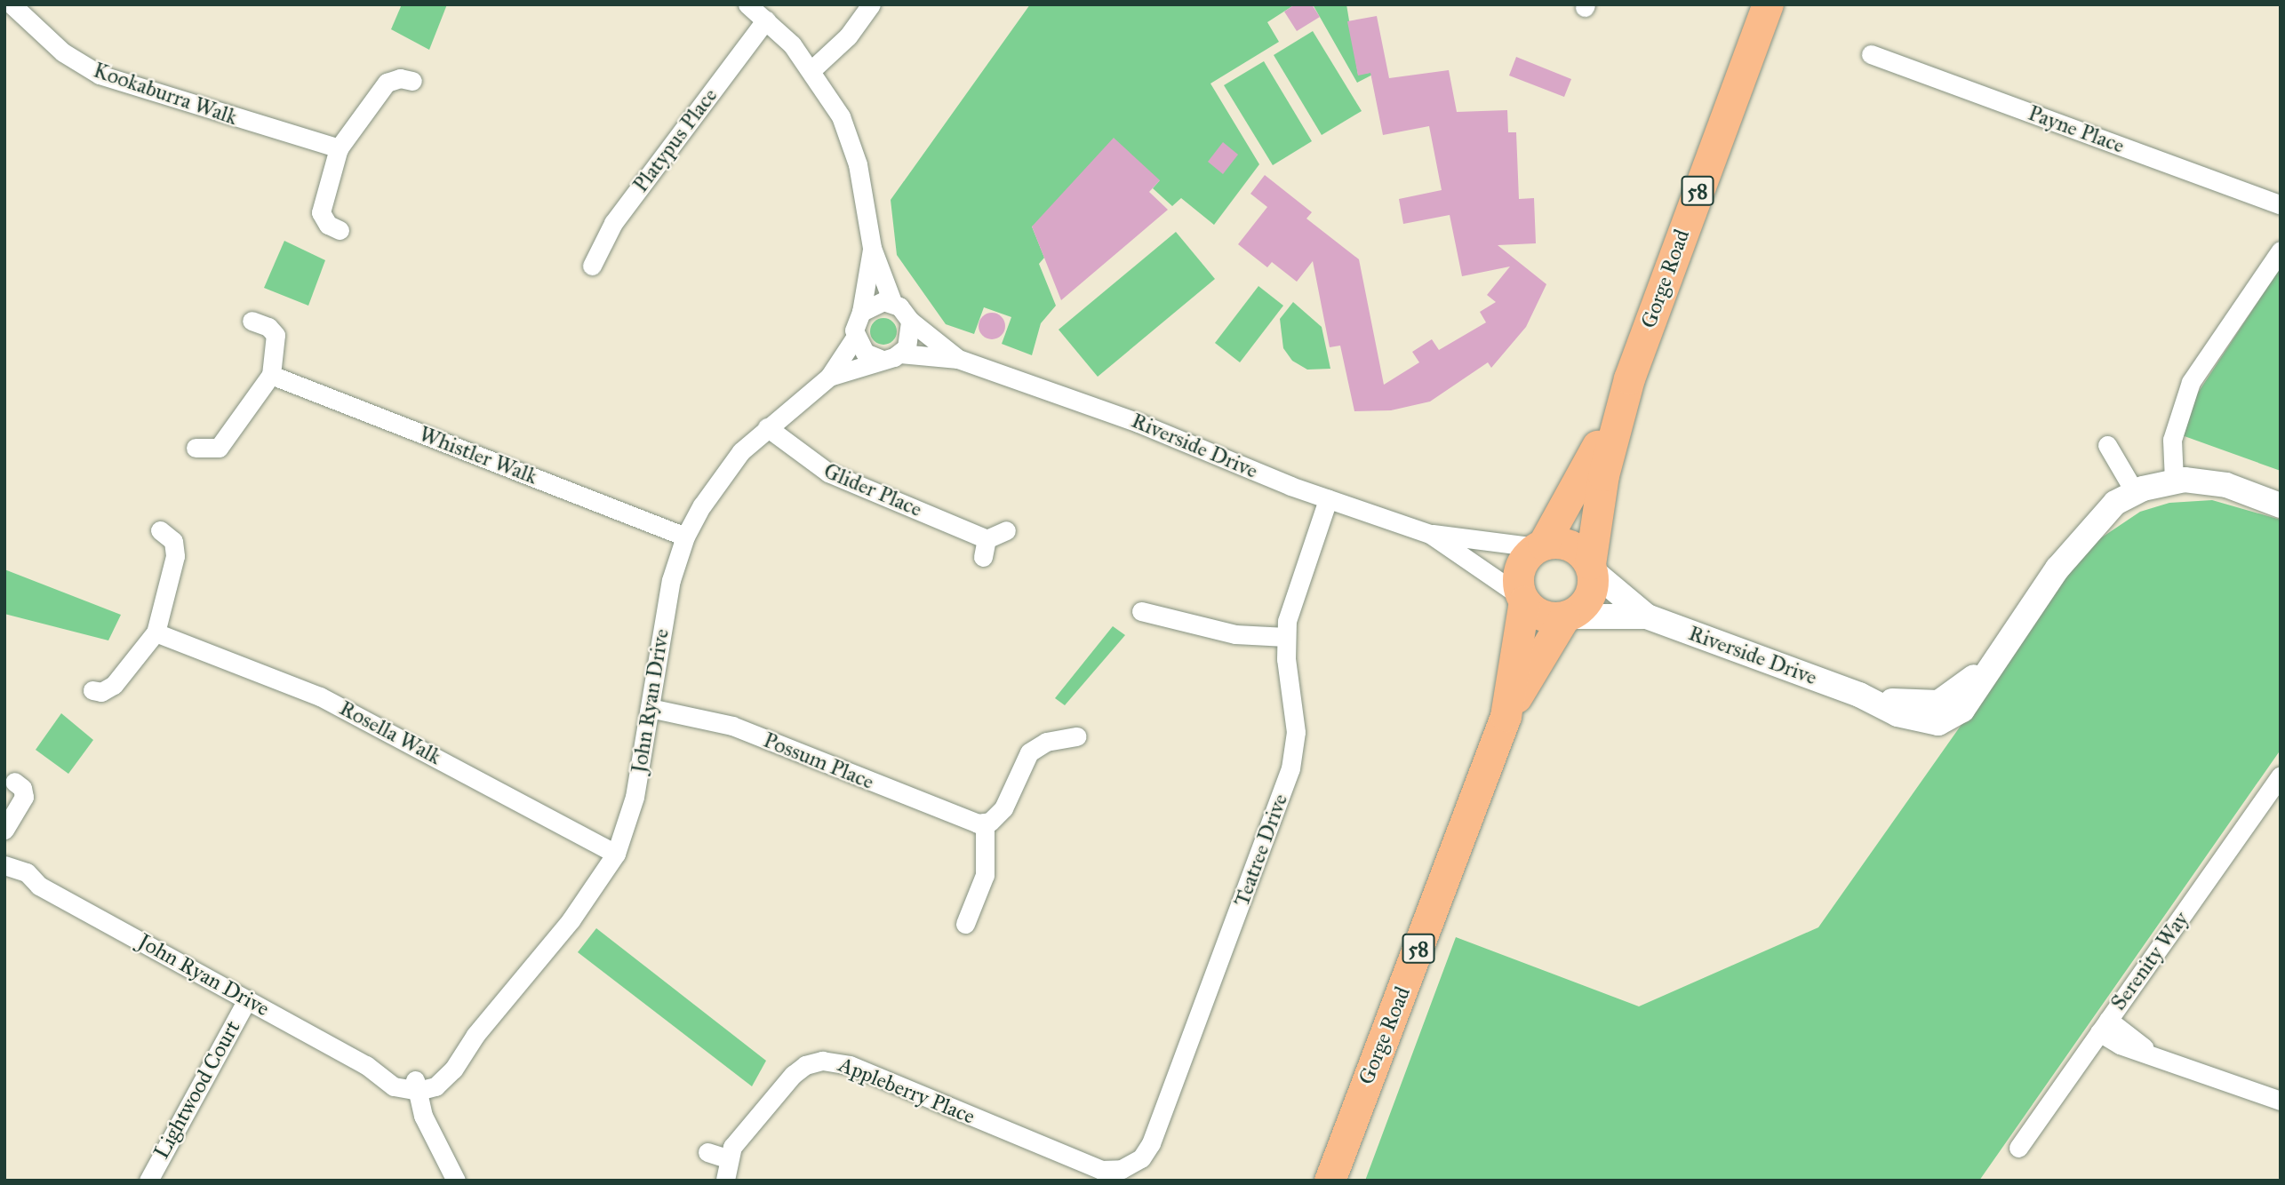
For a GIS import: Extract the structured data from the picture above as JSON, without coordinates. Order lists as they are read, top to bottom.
{
  "streets": {
    "main road": ["58", "Gorge Road"],
    "street": [
      "Kookaburra Walk",
      "Payne Place",
      "Platypus Place",
      "Riverside Drive",
      "Whistler Walk",
      "Glider Place",
      "John Ryan Drive",
      "Rosella Walk",
      "Possum Place",
      "Teatree Drive",
      "Serenity Way",
      "Lightwood Court",
      "Appleberry Place"
    ]
  },
  "crossings": [
    ["58", "Gorge Road"],
    ["58", "Riverside Drive"],
    ["Gorge Road", "Riverside Drive"],
    ["Riverside Drive", "John Ryan Drive"],
    ["Riverside Drive", "Teatree Drive"],
    ["Whistler Walk", "John Ryan Drive"],
    ["Glider Place", "John Ryan Drive"],
    ["John Ryan Drive", "Rosella Walk"],
    ["John Ryan Drive", "Possum Place"],
    ["John Ryan Drive", "Lightwood Court"],
    ["Teatree Drive", "Appleberry Place"]
  ]
}
